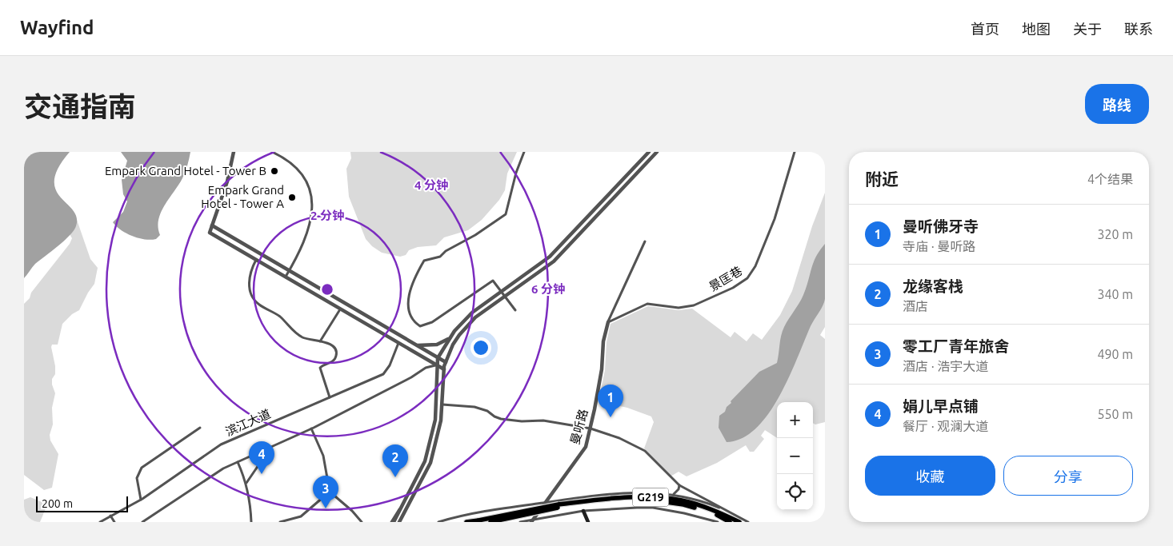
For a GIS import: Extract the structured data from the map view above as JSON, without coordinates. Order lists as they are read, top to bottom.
{
  "streets": {
    "highway": ["G219"],
    "street": ["景匡巷", "滨江大道", "曼听路"]
  },
  "crossings": [
    ["景匡巷", "曼听路"]
  ],
  "places": ["Empark Grand Hotel - Tower B", "Empark Grand Hotel - Tower A"],
  "scale_bar": "200 m",
  "page": {
    "header": "Wayfind",
    "nav": [
      "首页",
      "地图",
      "关于",
      "联系"
    ],
    "title": "交通指南",
    "buttons": [
      "路线",
      ["收藏", "分享"]
    ],
    "heading": ["附近", "4个结果"],
    "list": [
      {
        "mark": "1",
        "name": "曼听佛牙寺",
        "note": "寺庙 · 曼听路",
        "value": "320 m"
      },
      {
        "mark": "2",
        "name": "龙缘客栈",
        "note": "酒店",
        "value": "340 m"
      },
      {
        "mark": "3",
        "name": "零工厂青年旅舍",
        "note": "酒店 · 浩宇大道",
        "value": "490 m"
      },
      {
        "mark": "4",
        "name": "娟儿早点铺",
        "note": "餐厅 · 观澜大道",
        "value": "550 m"
      }
    ],
    "pins": [
      "1",
      "4",
      "2",
      "3"
    ],
    "map_buttons": ["+", "−"],
    "scale": "200 m"
  },
  "rings": ["4 分钟", "2 分钟", "6 分钟"]
}
